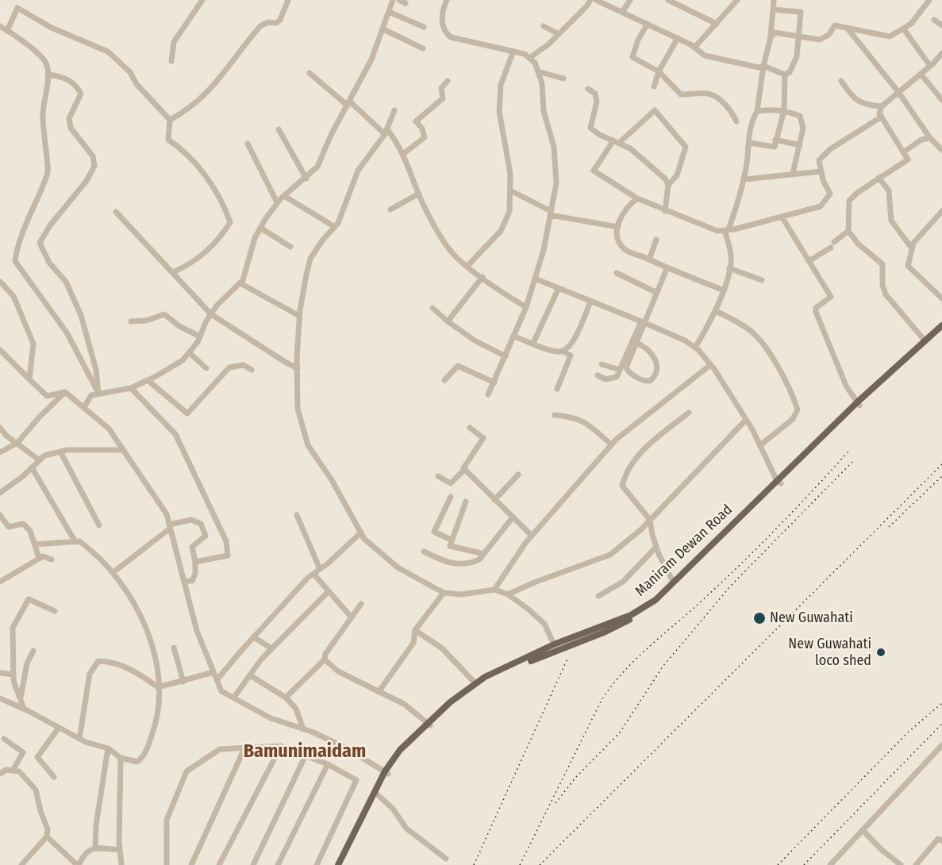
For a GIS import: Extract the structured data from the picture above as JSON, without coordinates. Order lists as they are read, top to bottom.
{
  "streets": {
    "main road": ["Maniram Dewan Road"]
  },
  "districts": ["Bamunimaidam"],
  "places": ["New Guwahati", "New Guwahati loco shed"]
}
